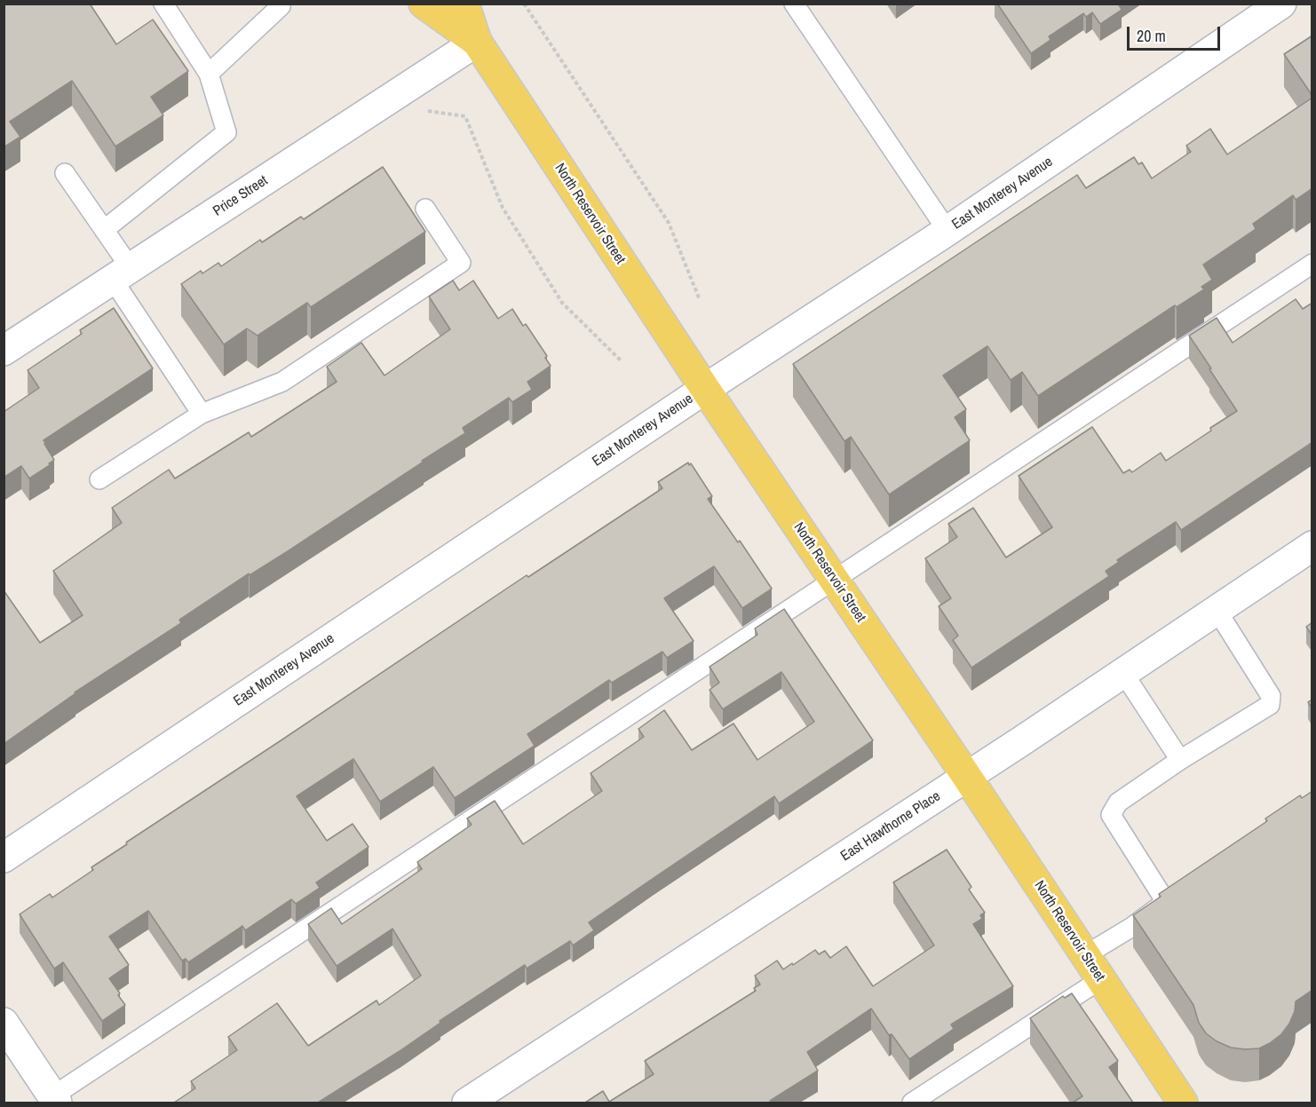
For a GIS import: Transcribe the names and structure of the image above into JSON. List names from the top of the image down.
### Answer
{
  "streets": {
    "main road": ["North Reservoir Street"],
    "street": ["East Monterey Avenue", "Price Street", "East Hawthorne Place"]
  },
  "crossings": [
    ["East Monterey Avenue", "North Reservoir Street"],
    ["Price Street", "North Reservoir Street"],
    ["North Reservoir Street", "East Hawthorne Place"]
  ],
  "scale_bar": "20 m"
}
